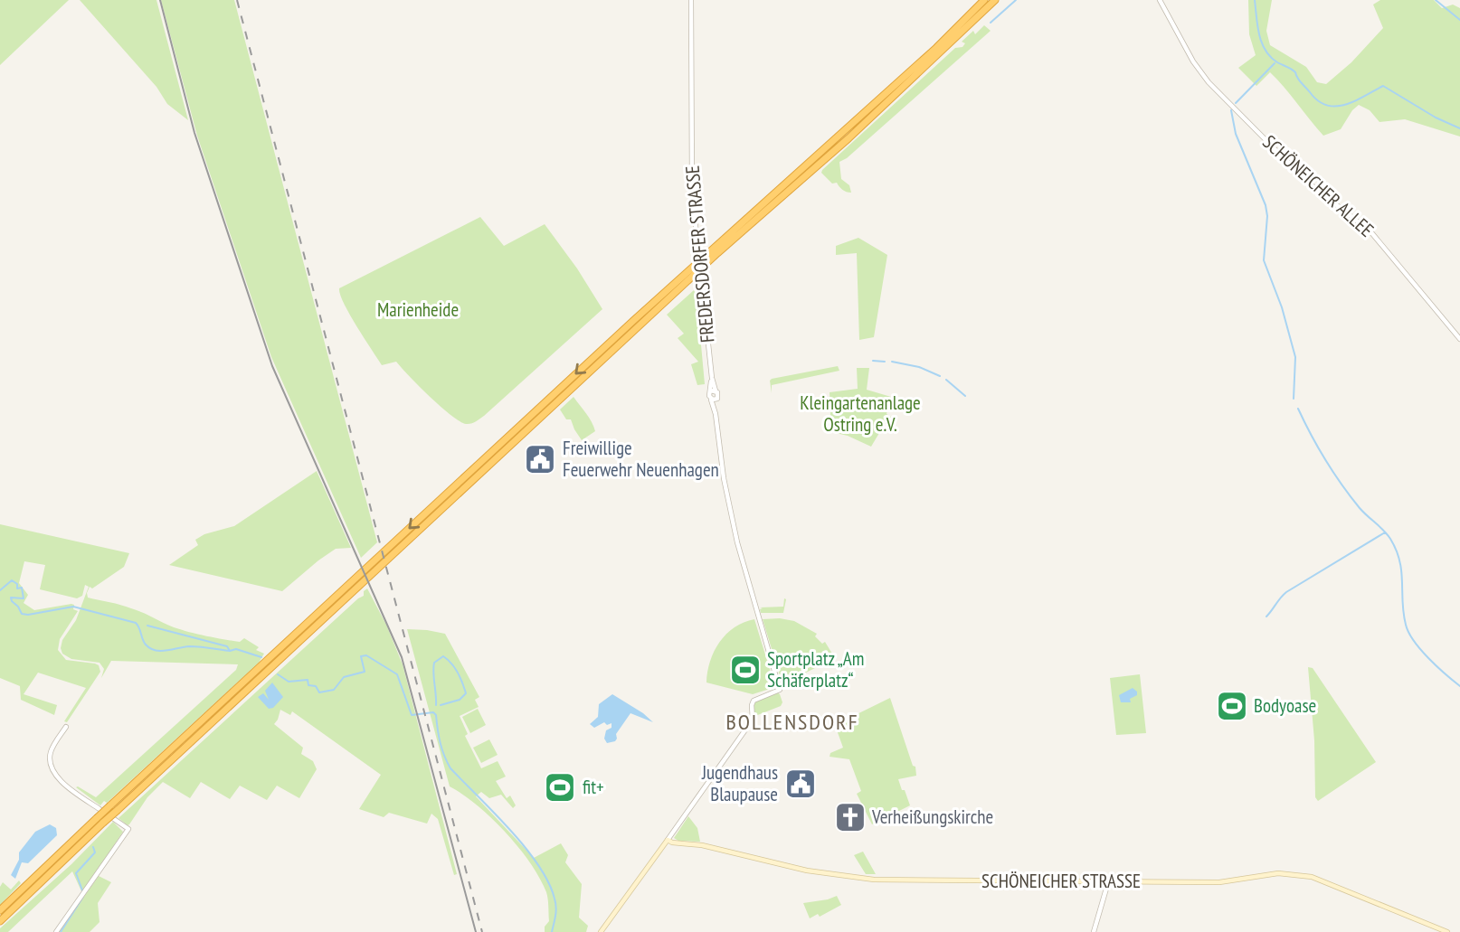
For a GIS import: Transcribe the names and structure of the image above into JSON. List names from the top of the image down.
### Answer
{
  "streets": {
    "main road": ["SCHÖNEICHER STRASSE"],
    "street": ["SCHÖNEICHER ALLEE", "FREDERSDORFER STRASSE"]
  },
  "districts": ["BOLLENSDORF"],
  "parks": ["Marienheide", "Kleingartenanlage Ostring e.V."],
  "places": {
    "public building": ["Freiwillige Feuerwehr Neuenhagen", "Jugendhaus Blaupause"],
    "sports": ["Sportplatz „Am Schäferplatz“", "Bodyoase", "fit+"],
    "church": ["Verheißungskirche"]
  }
}
